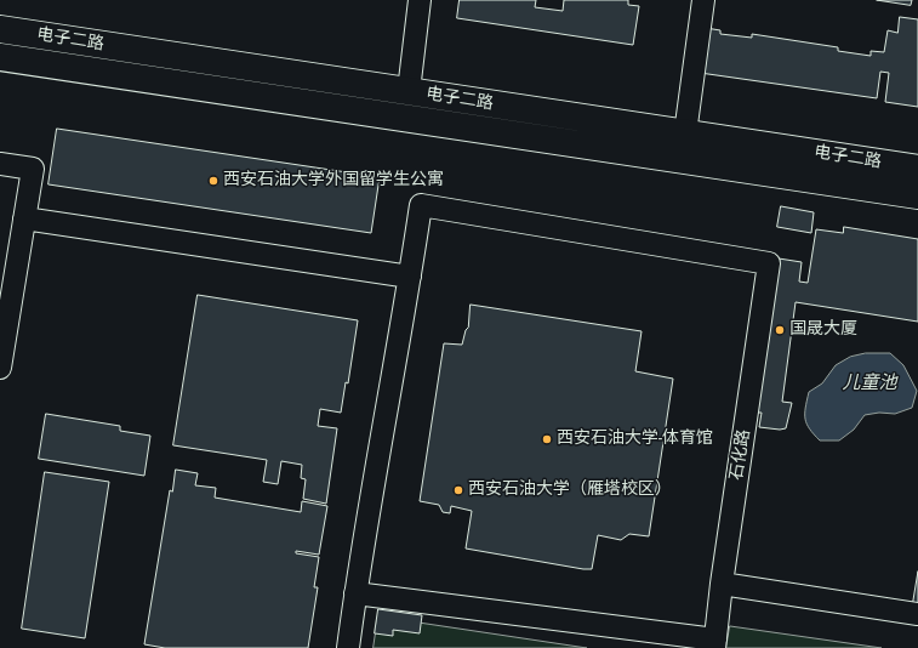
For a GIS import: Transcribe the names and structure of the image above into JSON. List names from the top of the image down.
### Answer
{
  "streets": {
    "main road": ["电子二路"],
    "street": ["石化路"]
  },
  "water": ["儿童池"],
  "places": [
    "西安石油大学外国留学生公寓",
    "国晟大厦",
    "西安石油大学-体育馆",
    "西安石油大学（雁塔校区）"
  ]
}
